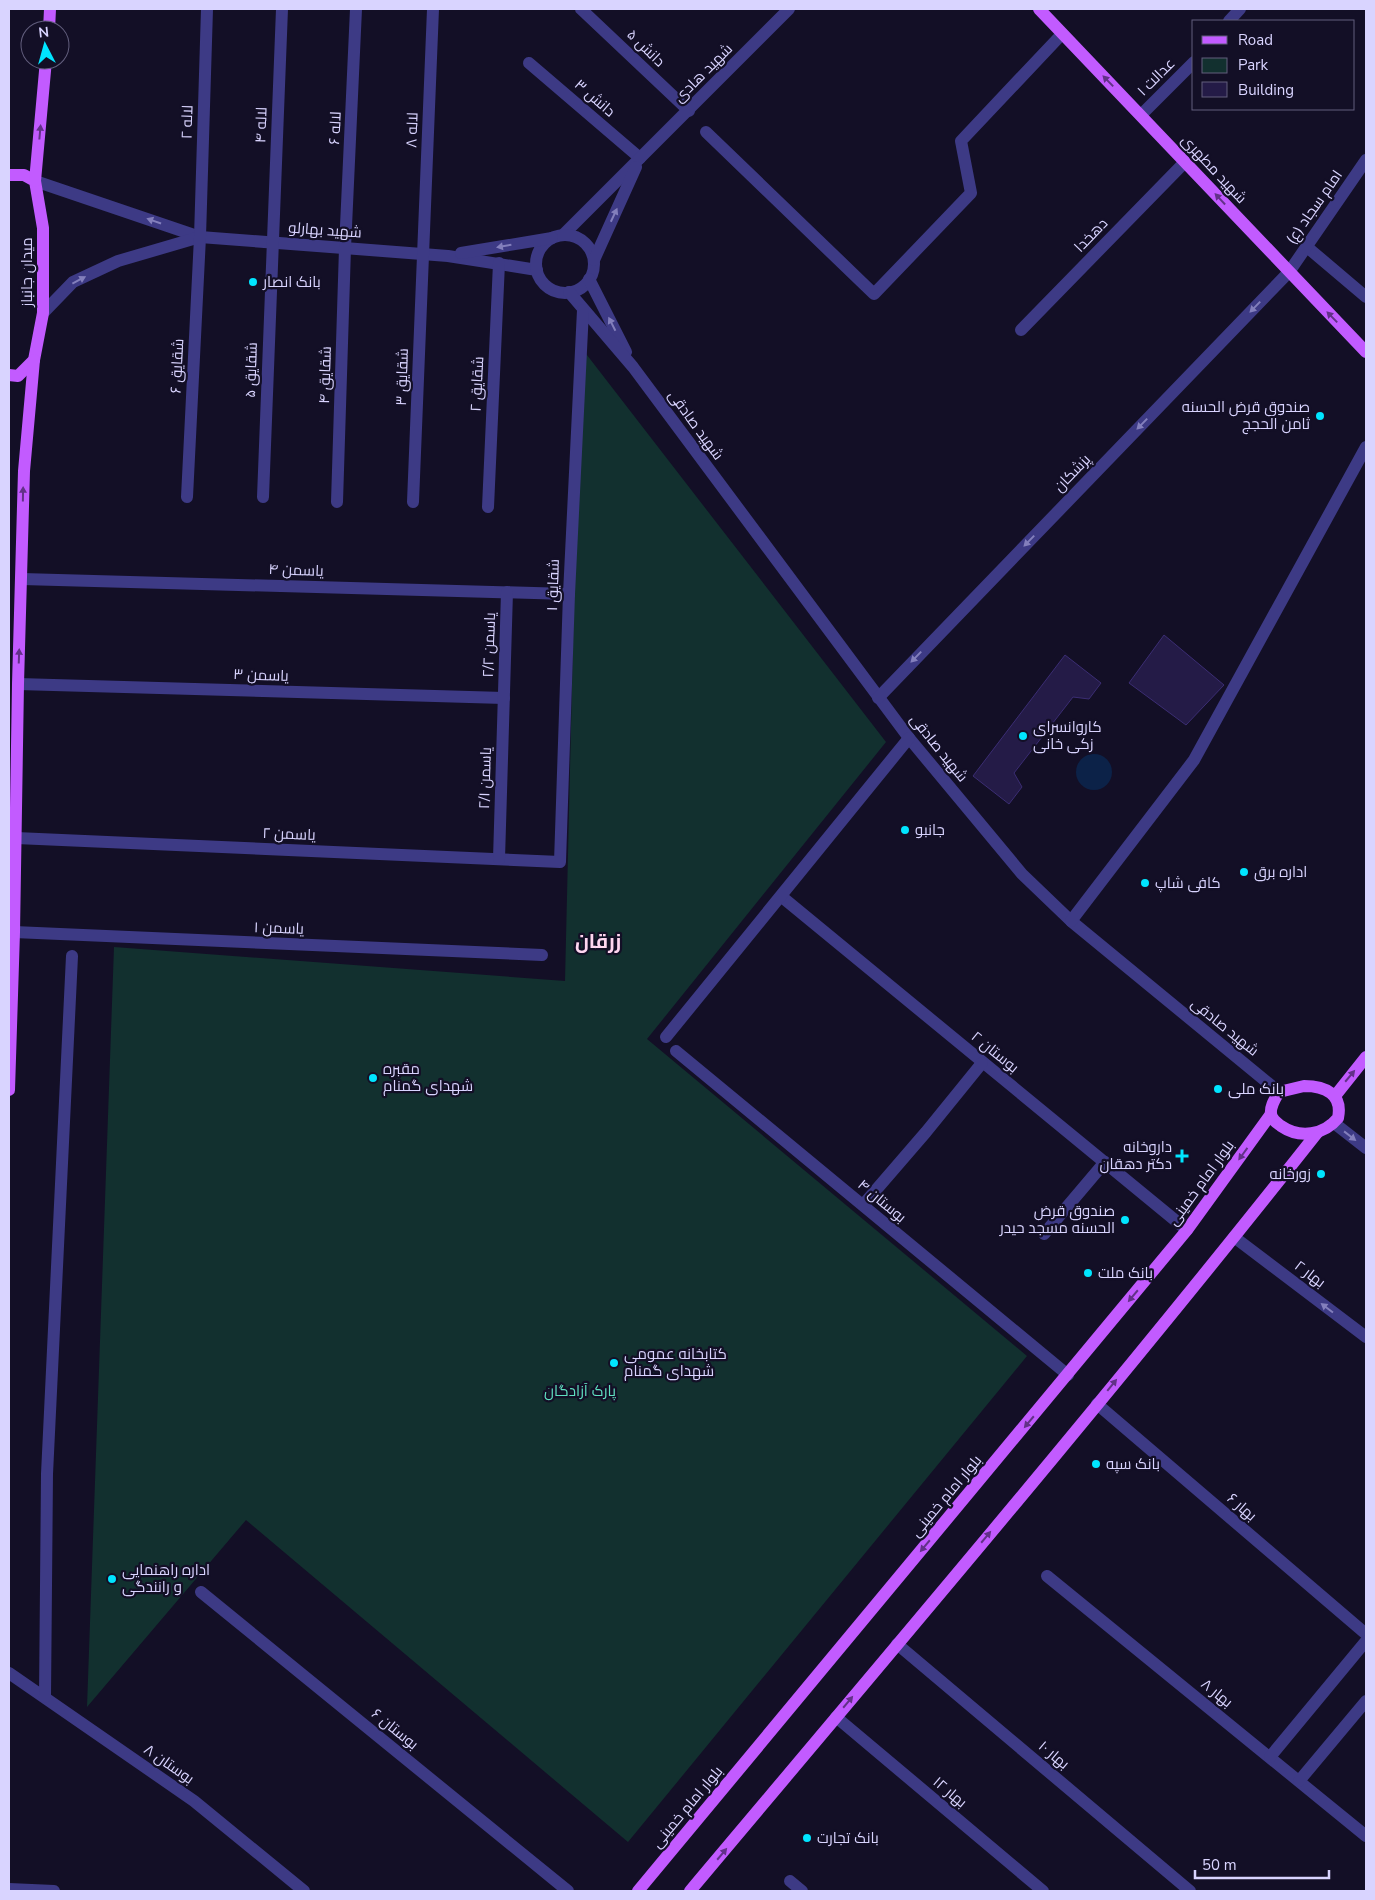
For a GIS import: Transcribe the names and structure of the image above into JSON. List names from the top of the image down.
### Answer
{
  "streets": {
    "main road": ["شهید مطهری", "میدان جانباز", "بلوار امام خمینی"],
    "street": [
      "دانش ۵",
      "شهید هادی",
      "عدالت ۱",
      "دانش ۳",
      "لاله ۲",
      "لاله ۴",
      "لاله ۶",
      "لاله ۸",
      "امام سجاد (ع)",
      "شهید بهارلو",
      "دهخدا",
      "شقایق ۶",
      "شقایق ۵",
      "شقایق ۴",
      "شقایق ۳",
      "شقایق ۲",
      "شهید صادقی",
      "پزشکان",
      "یاسمن ۴",
      "شقایق ۱",
      "یاسمن ۲/۲",
      "یاسمن ۳",
      "یاسمن ۲/۱",
      "یاسمن ۲",
      "یاسمن ۱",
      "بوستان ۲",
      "بوستان ۴",
      "بهار ۲",
      "بهار ۶",
      "بهار ۸",
      "بوستان ۶",
      "بهار ۱۰",
      "بوستان ۸",
      "بهار ۱۲"
    ]
  },
  "crossings": [
    ["دانش ۵", "شهید هادی"],
    ["شهید هادی", "دانش ۳"],
    ["شهید هادی", "شهید بهارلو"],
    ["عدالت ۱", "شهید مطهری"],
    ["لاله ۲", "شهید بهارلو"],
    ["لاله ۲", "شقایق ۶"],
    ["لاله ۴", "شهید بهارلو"],
    ["لاله ۴", "شقایق ۵"],
    ["لاله ۶", "شهید بهارلو"],
    ["لاله ۶", "شقایق ۴"],
    ["لاله ۸", "شهید بهارلو"],
    ["لاله ۸", "شقایق ۳"],
    ["شهید مطهری", "امام سجاد (ع)"],
    ["شهید مطهری", "دهخدا"],
    ["شهید مطهری", "پزشکان"],
    ["امام سجاد (ع)", "پزشکان"],
    ["شهید بهارلو", "شقایق ۶"],
    ["شهید بهارلو", "شقایق ۵"],
    ["شهید بهارلو", "شقایق ۴"],
    ["شهید بهارلو", "شقایق ۳"],
    ["شهید بهارلو", "شقایق ۲"],
    ["میدان جانباز", "یاسمن ۴"],
    ["میدان جانباز", "یاسمن ۳"],
    ["میدان جانباز", "یاسمن ۲"],
    ["میدان جانباز", "یاسمن ۱"],
    ["شهید صادقی", "پزشکان"],
    ["شهید صادقی", "بلوار امام خمینی"],
    ["یاسمن ۴", "شقایق ۱"],
    ["یاسمن ۴", "یاسمن ۲/۲"],
    ["شقایق ۱", "یاسمن ۲"],
    ["یاسمن ۲/۲", "یاسمن ۳"],
    ["یاسمن ۲/۲", "یاسمن ۲/۱"],
    ["یاسمن ۳", "یاسمن ۲/۱"],
    ["یاسمن ۲/۱", "یاسمن ۲"],
    ["بوستان ۲", "بلوار امام خمینی"],
    ["بلوار امام خمینی", "بوستان ۴"]
  ],
  "one_way": [
    "شهید مطهری",
    "میدان جانباز",
    "پزشکان",
    "بهار ۲"
  ],
  "districts": ["زرقان"],
  "parks": ["پارک آزادگان"],
  "places": {
    "other": [
      "بانک انصار",
      "صندوق قرض الحسنه ثامن الحجج",
      "کاروانسرای زکی خانی",
      "جانبو",
      "اداره برق",
      "کافی شاپ",
      "مقبره شهدای گمنام",
      "بانک ملی",
      "زورخانه",
      "صندوق قرض الحسنه مسجد حیدر",
      "بانک ملت",
      "کتابخانه عمومی شهدای گمنام",
      "بانک سپه",
      "اداره راهنمایی و رانندگی",
      "بانک تجارت"
    ],
    "health": ["داروخانه دکتر دهقان"]
  },
  "legend": ["Road", "Park", "Building"],
  "scale_bar": "50 m",
  "north": "top"
}
